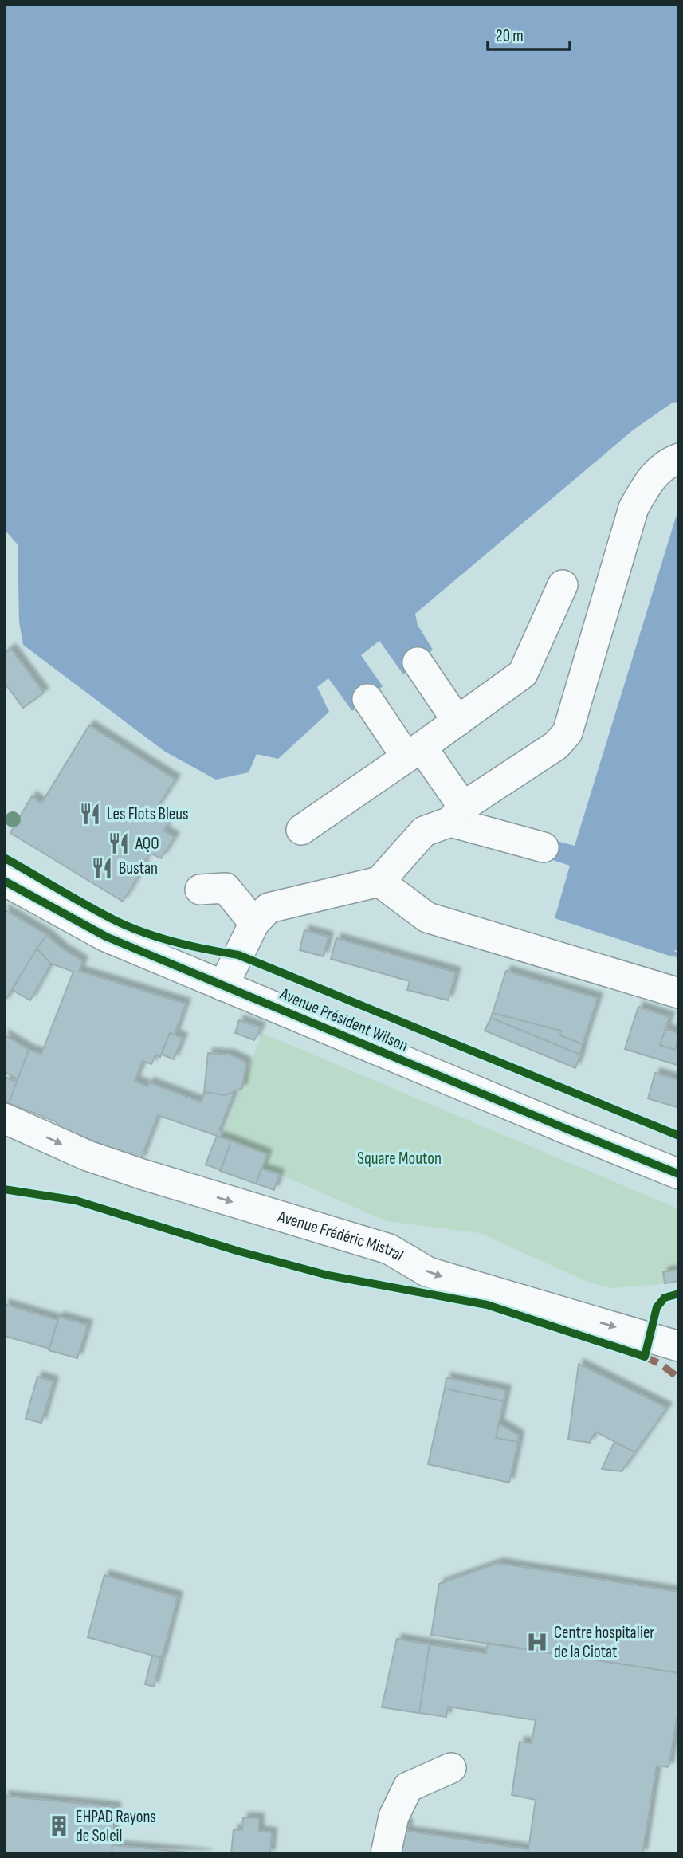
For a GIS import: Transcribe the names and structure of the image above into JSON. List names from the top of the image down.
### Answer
{
  "streets": {
    "street": ["Avenue Président Wilson", "Avenue Frédéric Mistral"]
  },
  "one_way": ["Avenue Frédéric Mistral"],
  "parks": ["Square Mouton"],
  "places": {
    "restaurant": ["Les Flots Bleus", "AQO", "Bustan"],
    "hospital": ["Centre hospitalier de la Ciotat"],
    "building": ["EHPAD Rayons de Soleil"]
  },
  "scale_bar": "20 m"
}
